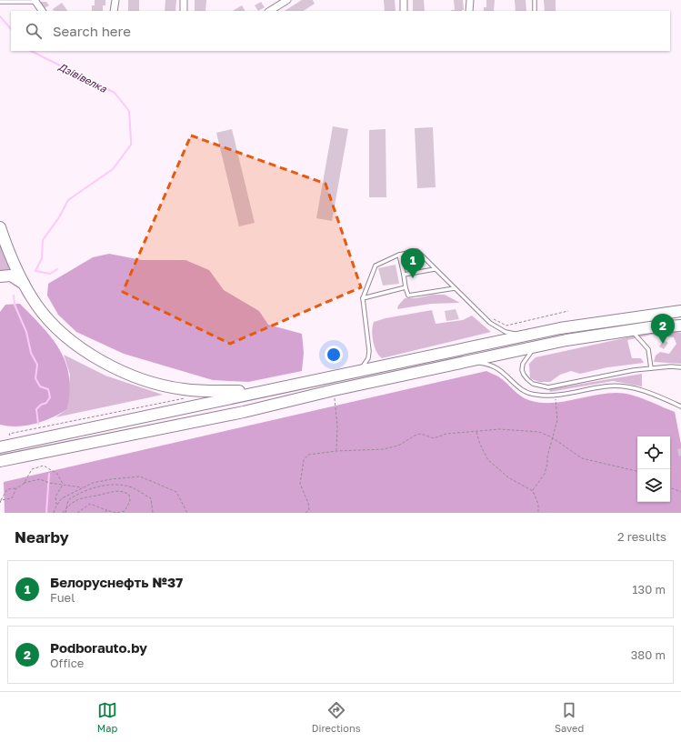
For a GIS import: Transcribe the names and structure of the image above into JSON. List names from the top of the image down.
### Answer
{
  "water": ["Дзівівелка"],
  "page": {
    "search": "Search here",
    "pins": ["1", "2"],
    "heading": ["Nearby", "2 results"],
    "list": [
      {
        "mark": "1",
        "name": "Белоруснефть №37",
        "note": "Fuel",
        "value": "130 m"
      },
      {
        "mark": "2",
        "name": "Podborauto.by",
        "note": "Office",
        "value": "380 m"
      }
    ],
    "nav": ["Map", "Directions", "Saved"]
  }
}
